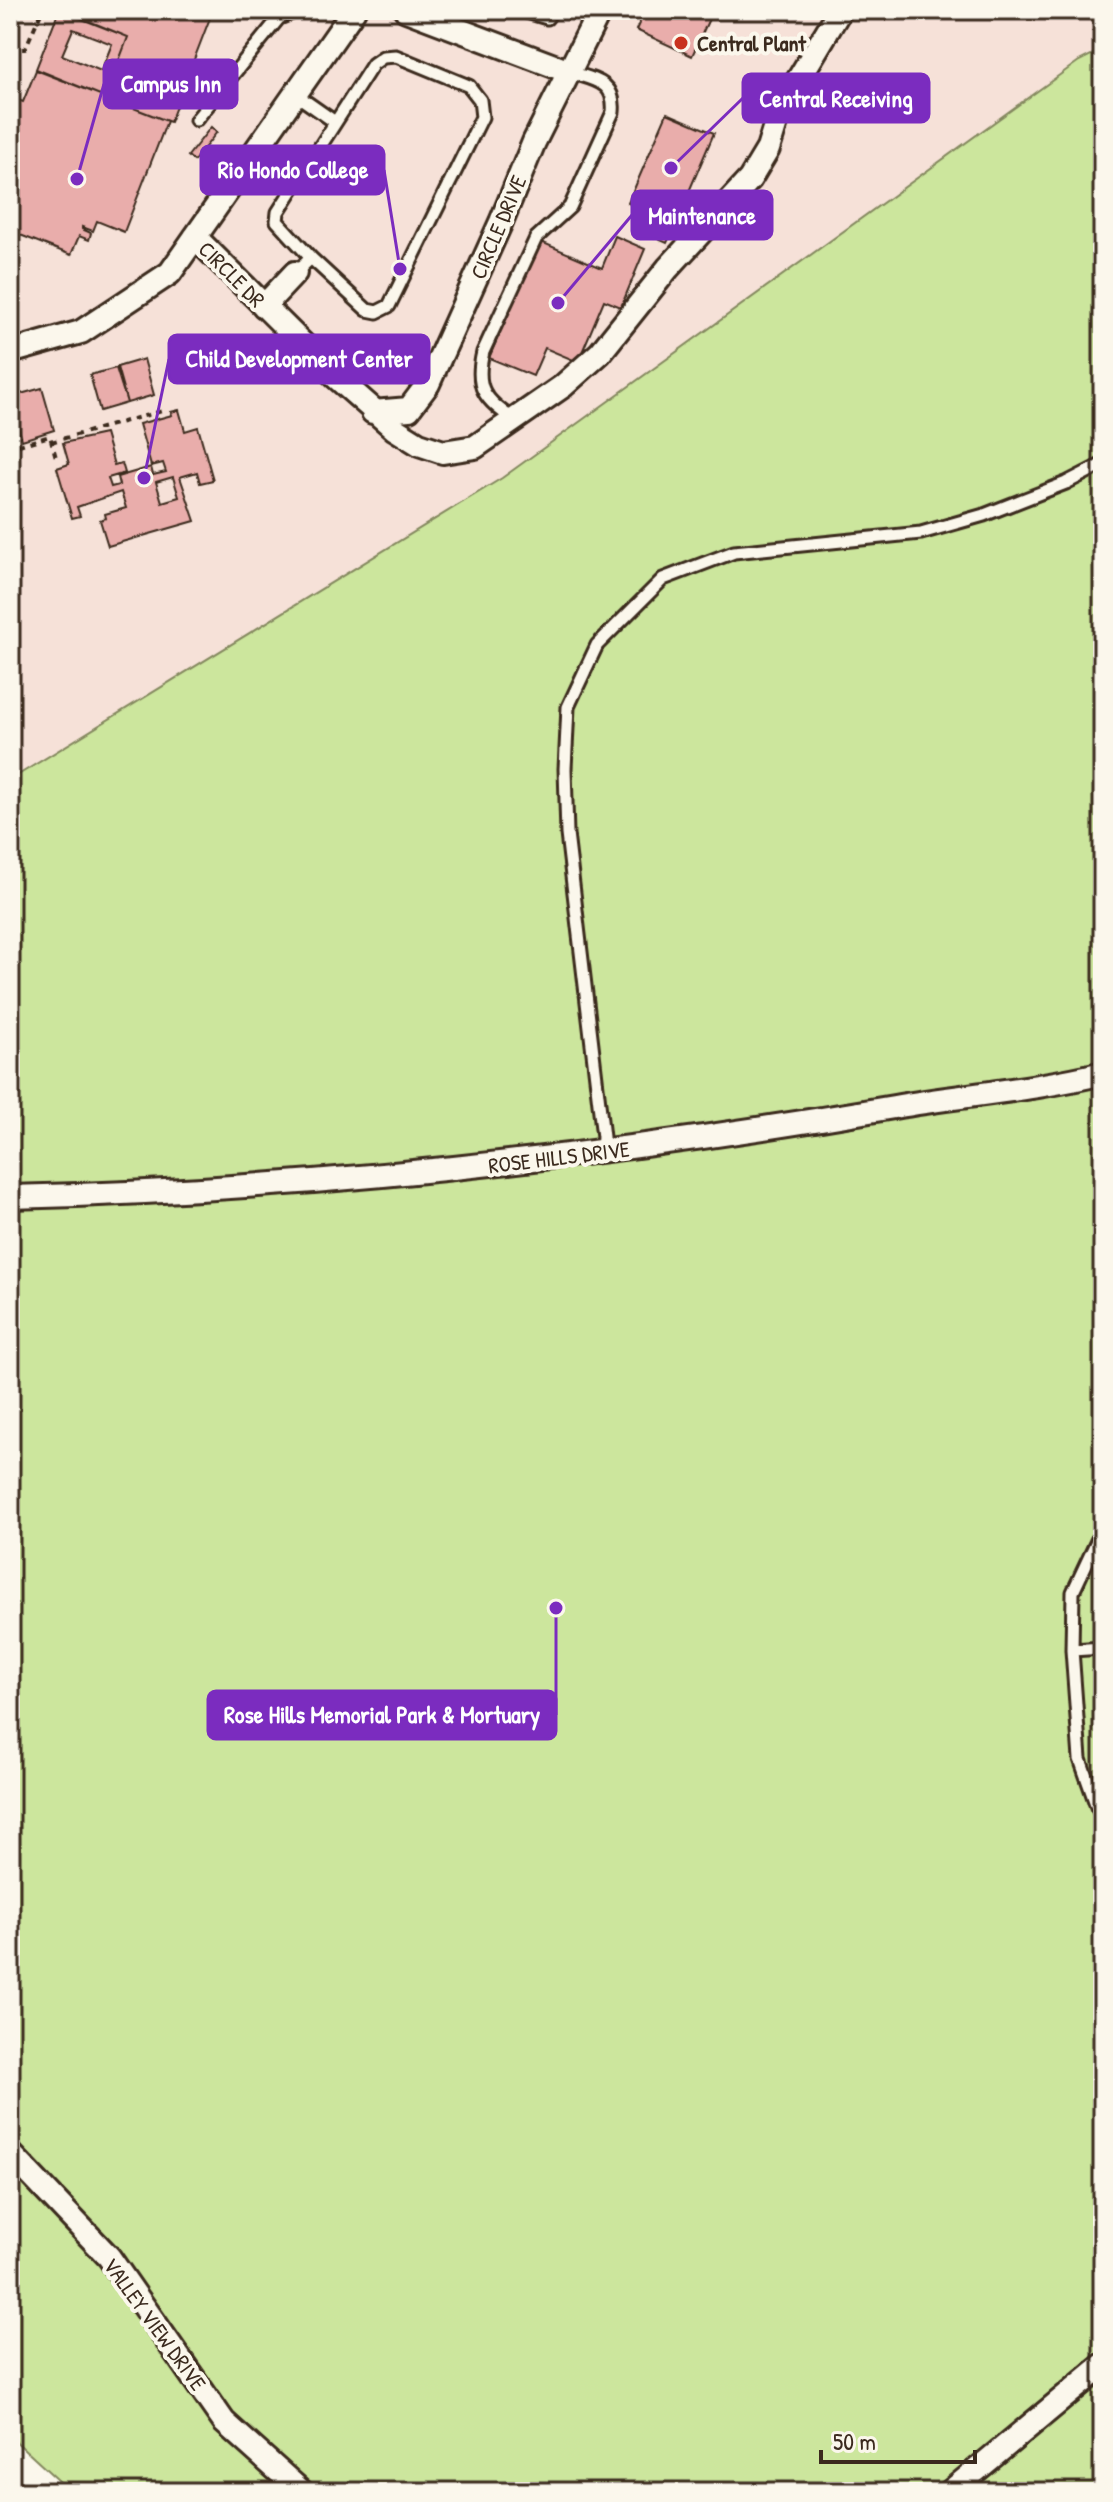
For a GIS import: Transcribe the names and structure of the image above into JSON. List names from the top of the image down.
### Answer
{
  "streets": {
    "street": [
      "CIRCLE DRIVE",
      "CIRCLE DR",
      "ROSE HILLS DRIVE",
      "VALLEY VIEW DRIVE"
    ]
  },
  "crossings": [
    ["CIRCLE DRIVE", "CIRCLE DR"]
  ],
  "places": [
    "Central Plant",
    "Central Receiving",
    "Campus Inn",
    "Rio Hondo College",
    "Maintenance",
    "Child Development Center",
    "Rose Hills Memorial Park & Mortuary"
  ],
  "scale_bar": "50 m"
}
